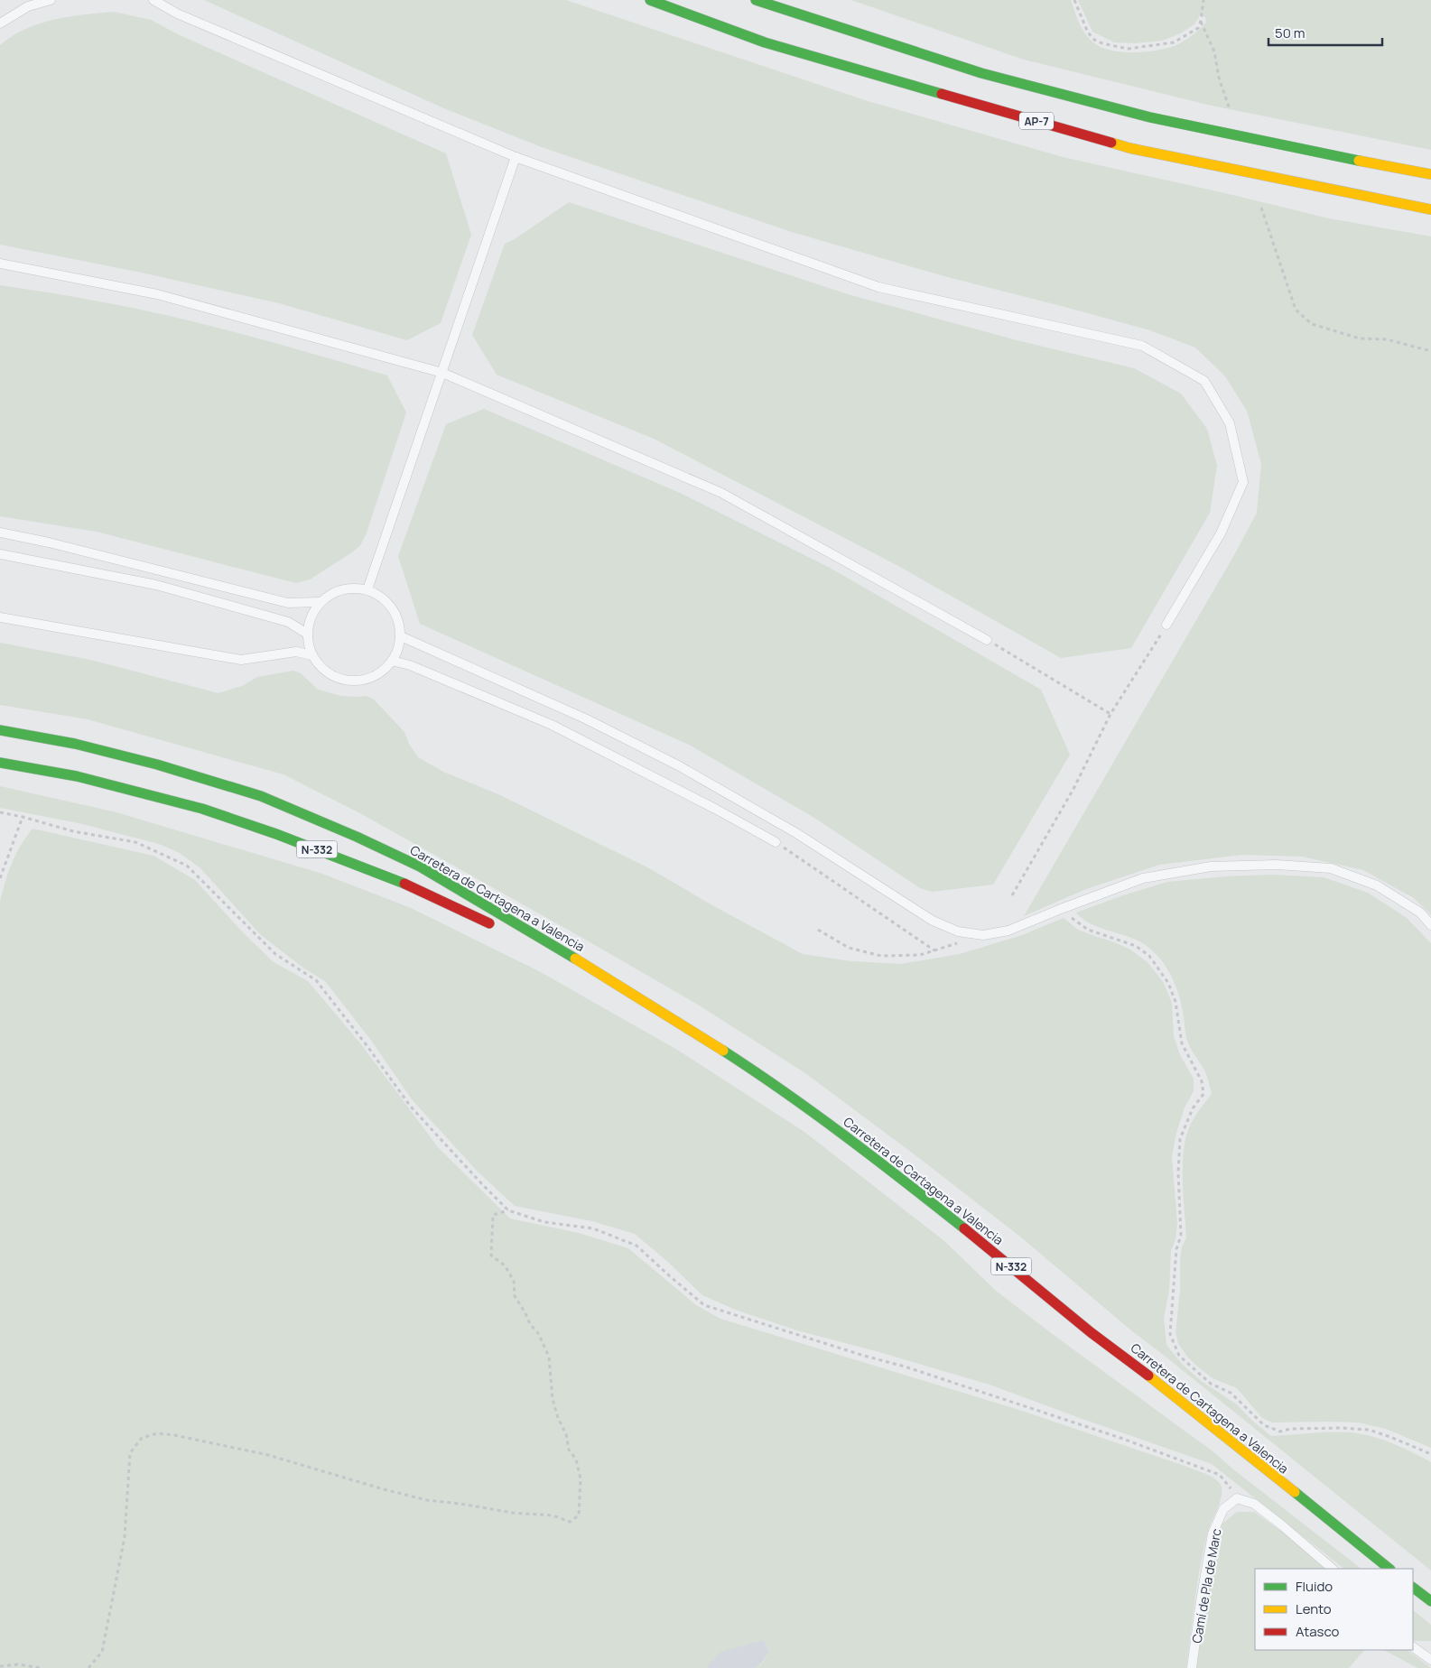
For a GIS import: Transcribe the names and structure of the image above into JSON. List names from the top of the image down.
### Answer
{
  "streets": {
    "highway": ["AP-7", "N-332", "Carretera de Cartagena a Valencia"],
    "lane": ["Camí de Pla de Marc"]
  },
  "legend": ["Fluido", "Lento", "Atasco"],
  "scale_bar": "50 m"
}
